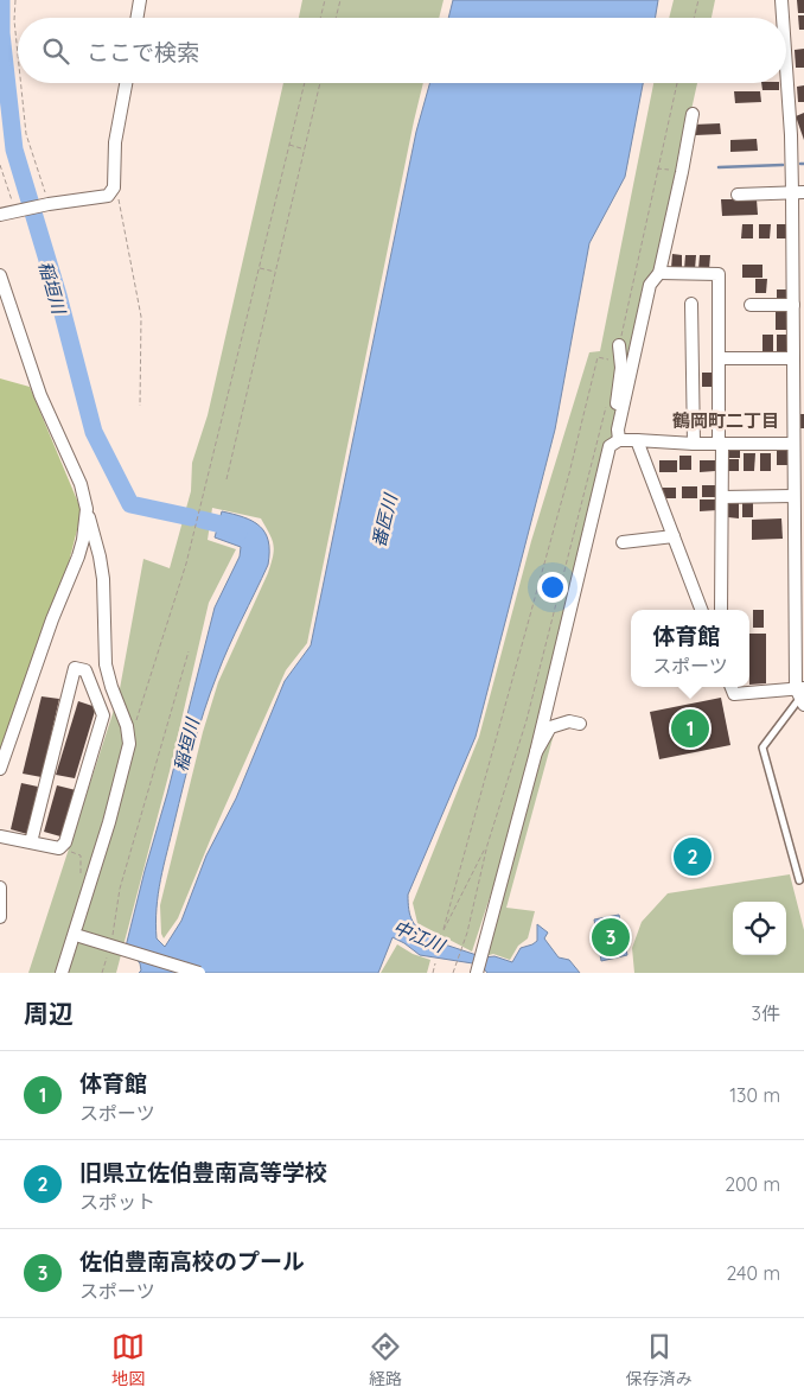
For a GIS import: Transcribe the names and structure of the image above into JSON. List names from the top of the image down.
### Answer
{
  "districts": ["鶴岡町二丁目"],
  "water": ["稲垣川", "番匠川", "中江川"],
  "page": {
    "search": "ここで検索",
    "popup": ["体育館", "スポーツ"],
    "pins": ["1", "2", "3"],
    "heading": ["周辺", "3件"],
    "list": [
      {
        "mark": "1",
        "name": "体育館",
        "note": "スポーツ",
        "value": "130 m"
      },
      {
        "mark": "2",
        "name": "旧県立佐伯豊南高等学校",
        "note": "スポット",
        "value": "200 m"
      },
      {
        "mark": "3",
        "name": "佐伯豊南高校のプール",
        "note": "スポーツ",
        "value": "240 m"
      }
    ],
    "nav": ["地図", "経路", "保存済み"]
  }
}
